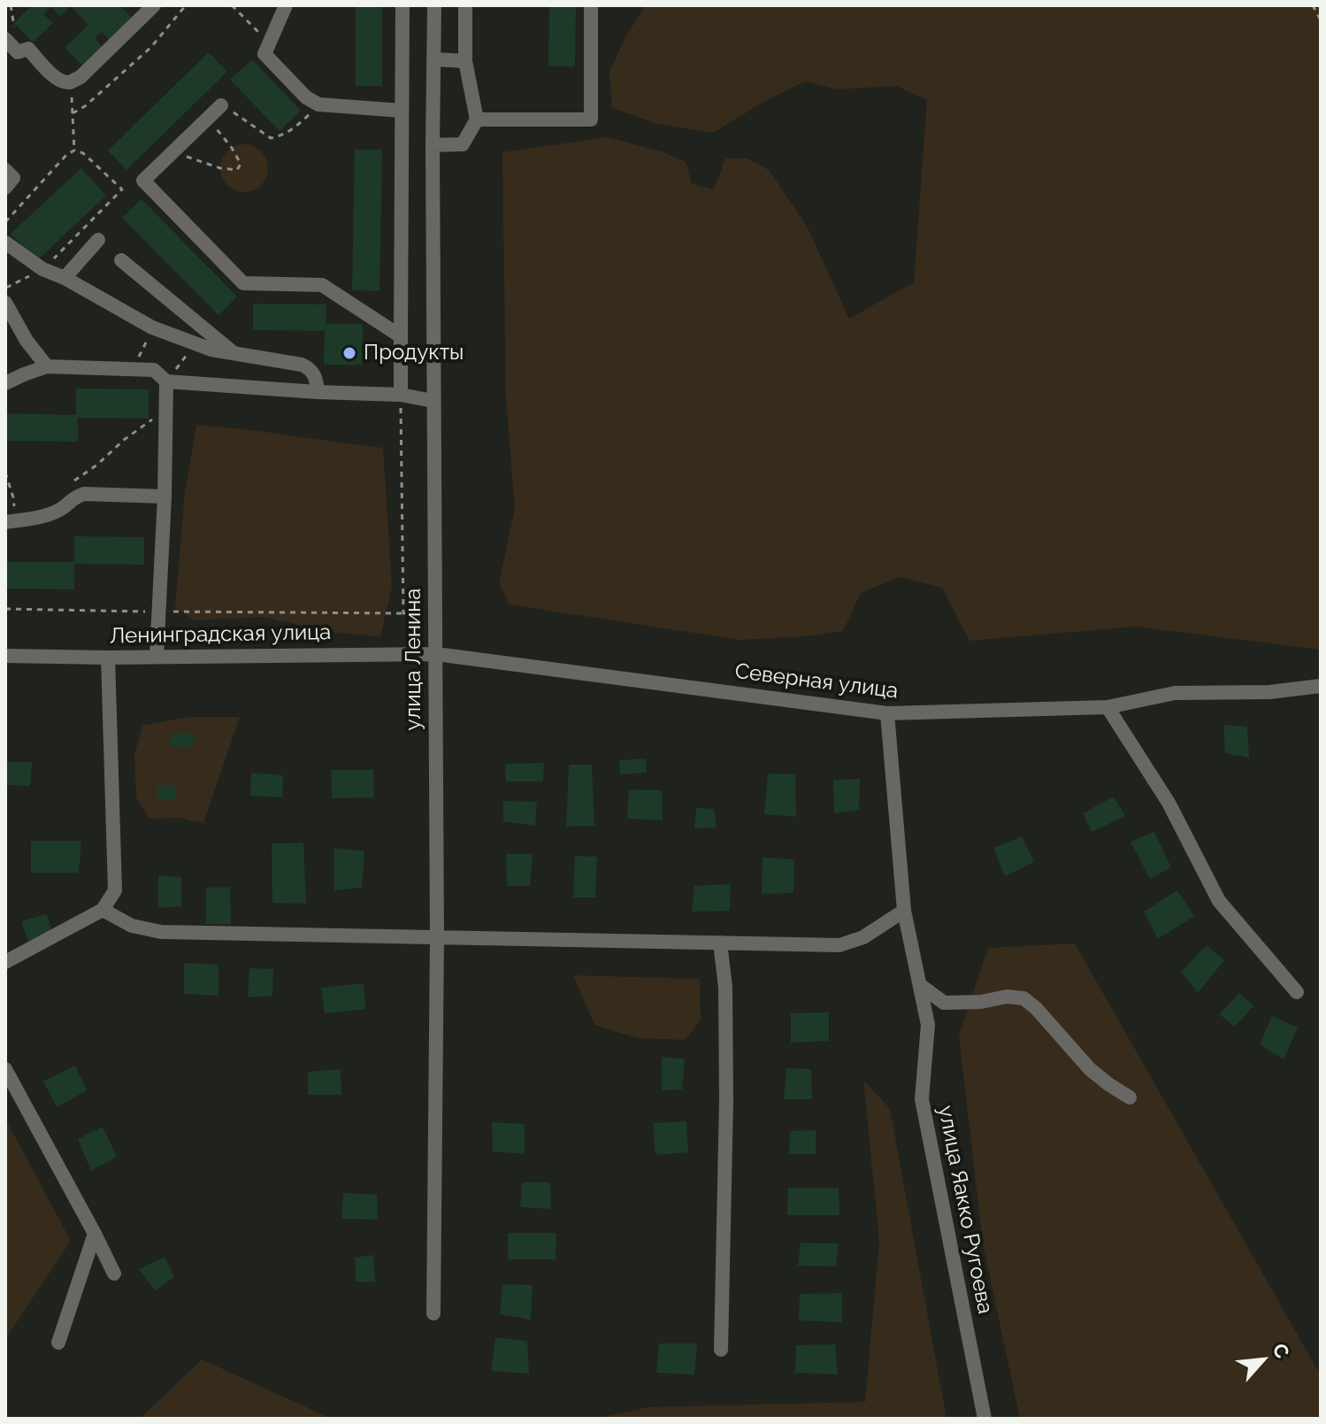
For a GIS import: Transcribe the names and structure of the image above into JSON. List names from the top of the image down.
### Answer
{
  "streets": {
    "street": [
      "Ленинградская улица",
      "улица Ленина",
      "Северная улица",
      "улица Яакко Ругоева"
    ]
  },
  "crossings": [
    ["Ленинградская улица", "улица Ленина"],
    ["Ленинградская улица", "Северная улица"],
    ["улица Ленина", "Северная улица"],
    ["Северная улица", "улица Яакко Ругоева"]
  ],
  "places": ["Продукты"],
  "north": "top right"
}
